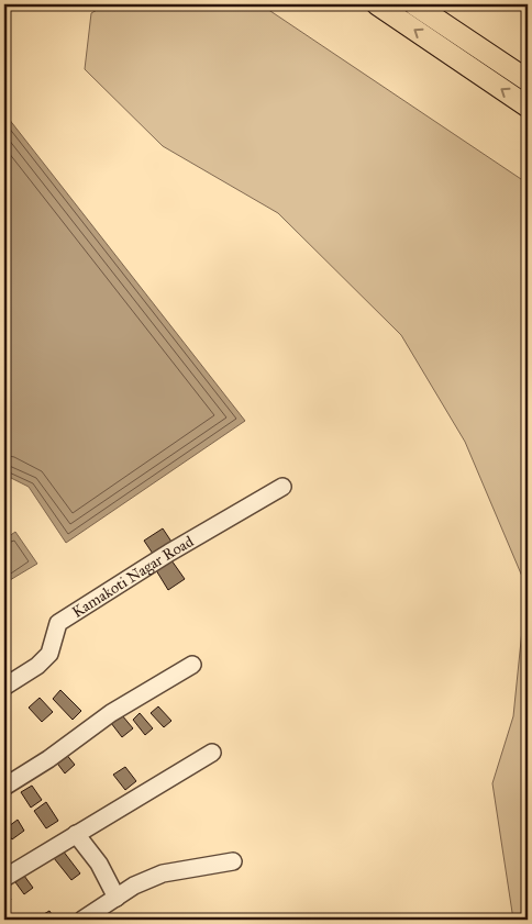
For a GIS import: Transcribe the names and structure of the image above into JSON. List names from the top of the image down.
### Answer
{
  "streets": {
    "street": ["Kamakoti Nagar Road"]
  }
}
